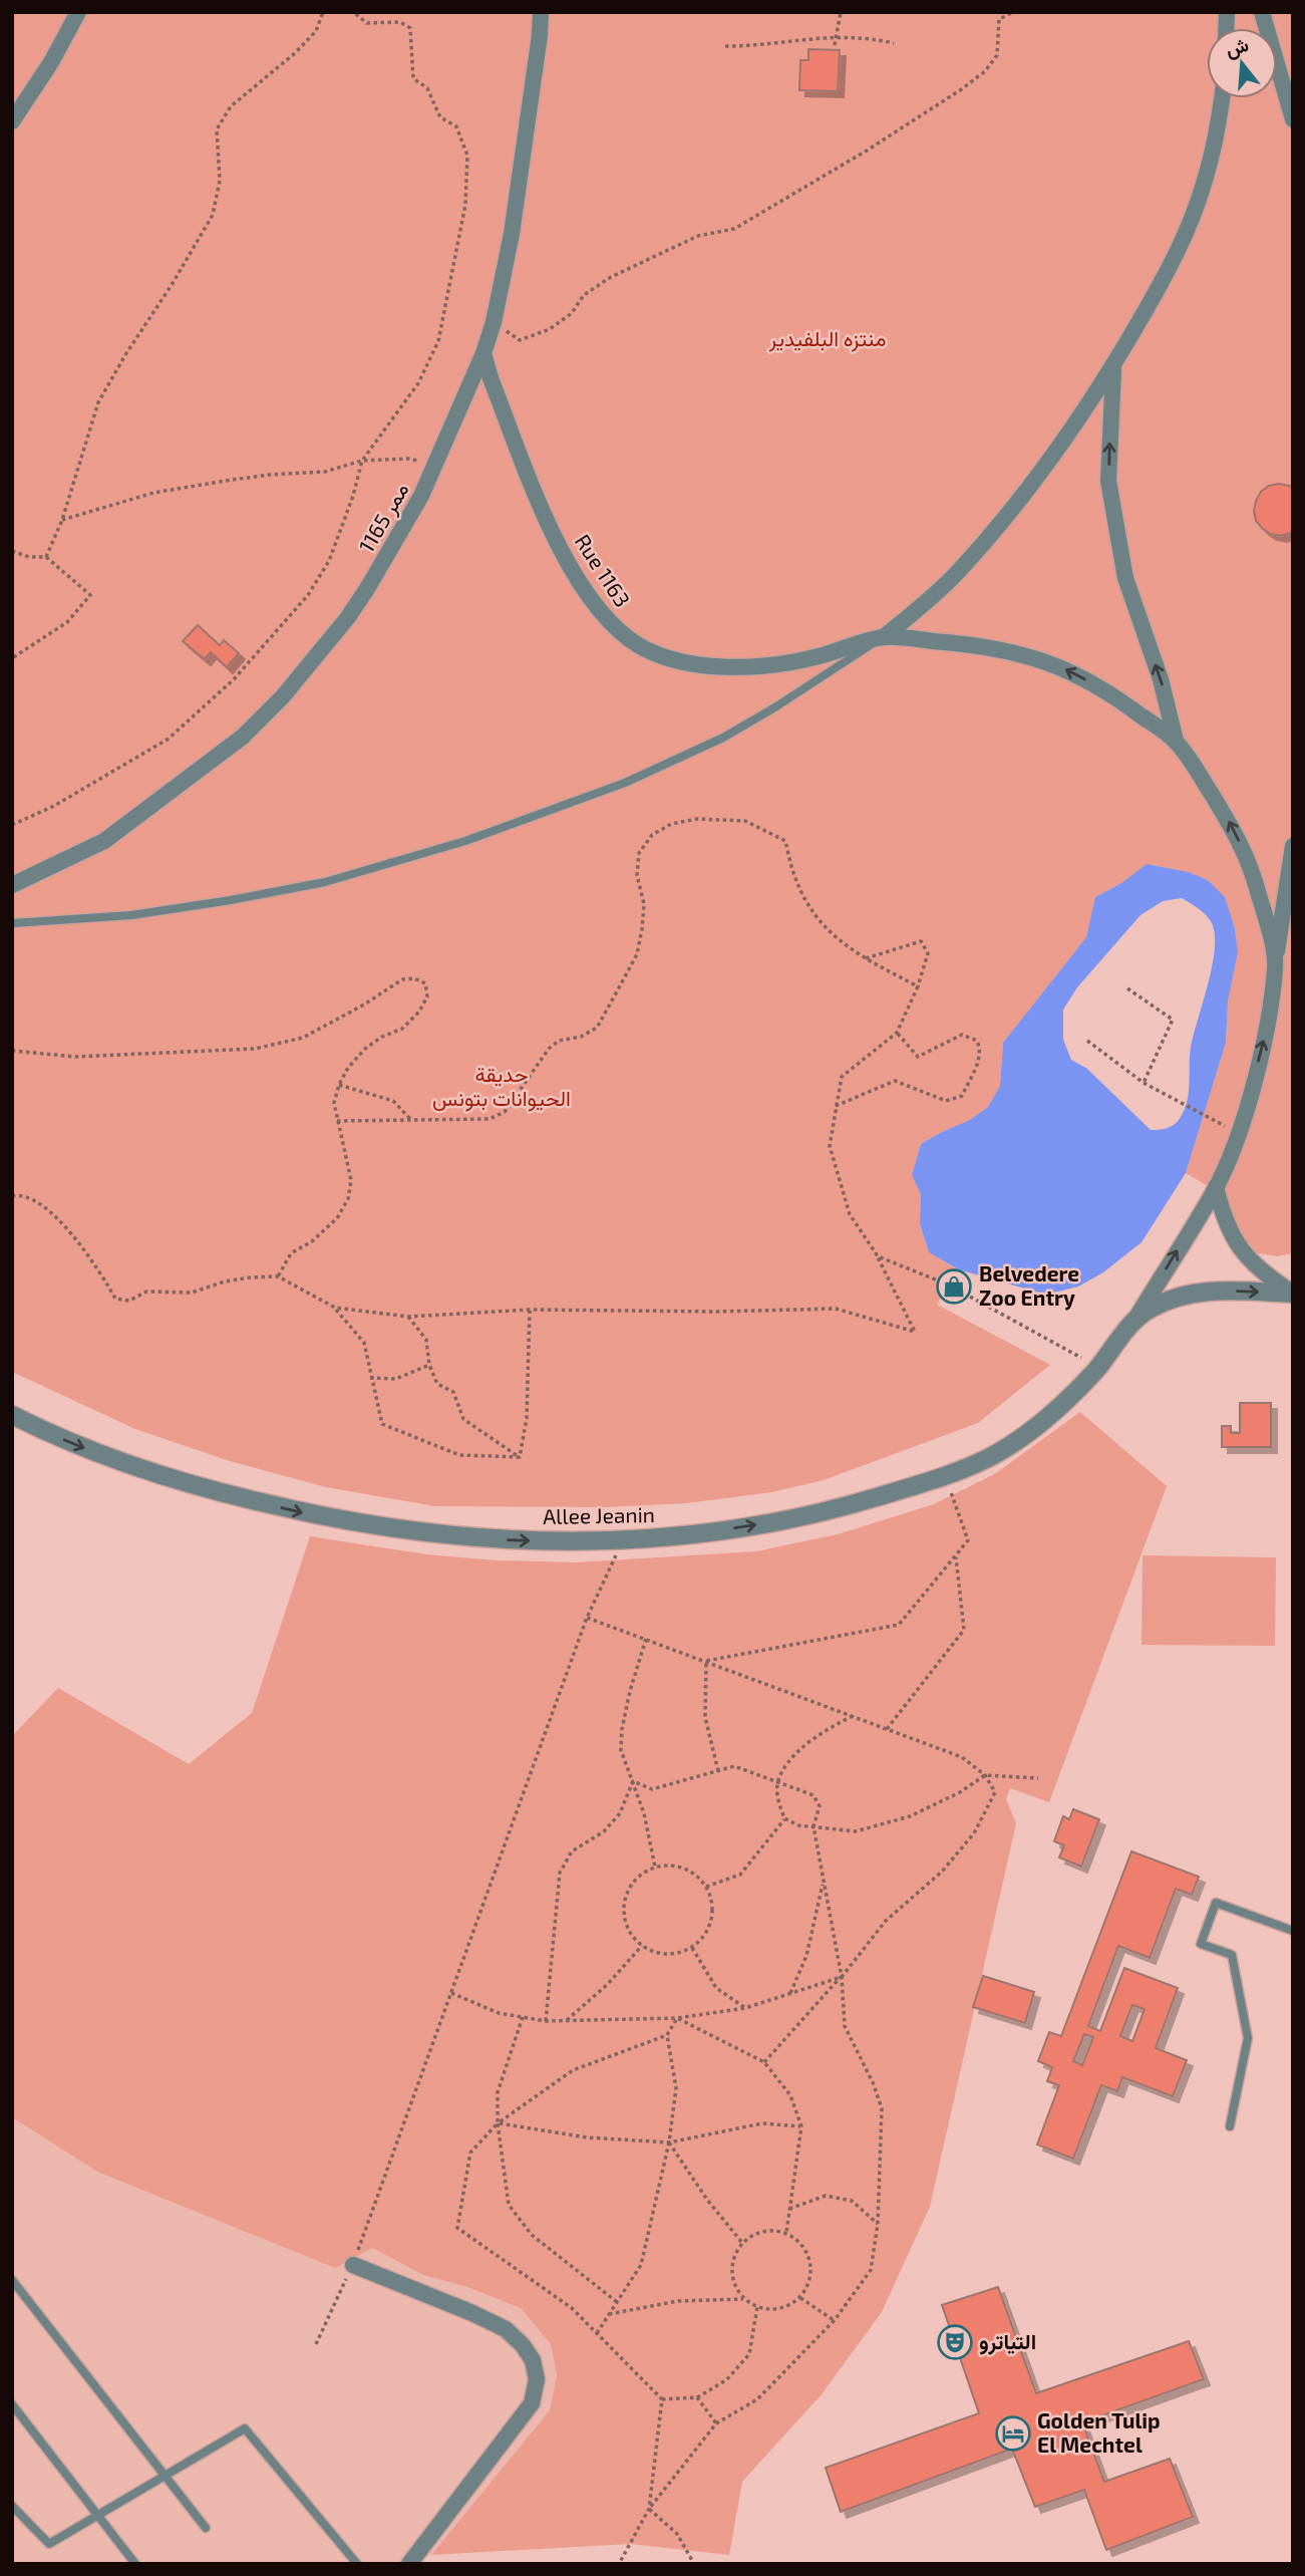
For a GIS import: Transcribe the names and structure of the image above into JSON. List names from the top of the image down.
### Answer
{
  "streets": {
    "street": ["ممر 1165", "Rue 1163", "Allee Jeanin"]
  },
  "crossings": [
    ["ممر 1165", "Rue 1163"]
  ],
  "one_way": ["Allee Jeanin"],
  "parks": ["منتزه البلفيدير", "حديقة الحيوانات بتونس"],
  "places": {
    "shop": ["Belvedere Zoo Entry"],
    "theatre": ["التياترو"],
    "hotel": ["Golden Tulip El Mechtel"]
  },
  "north": "top"
}
